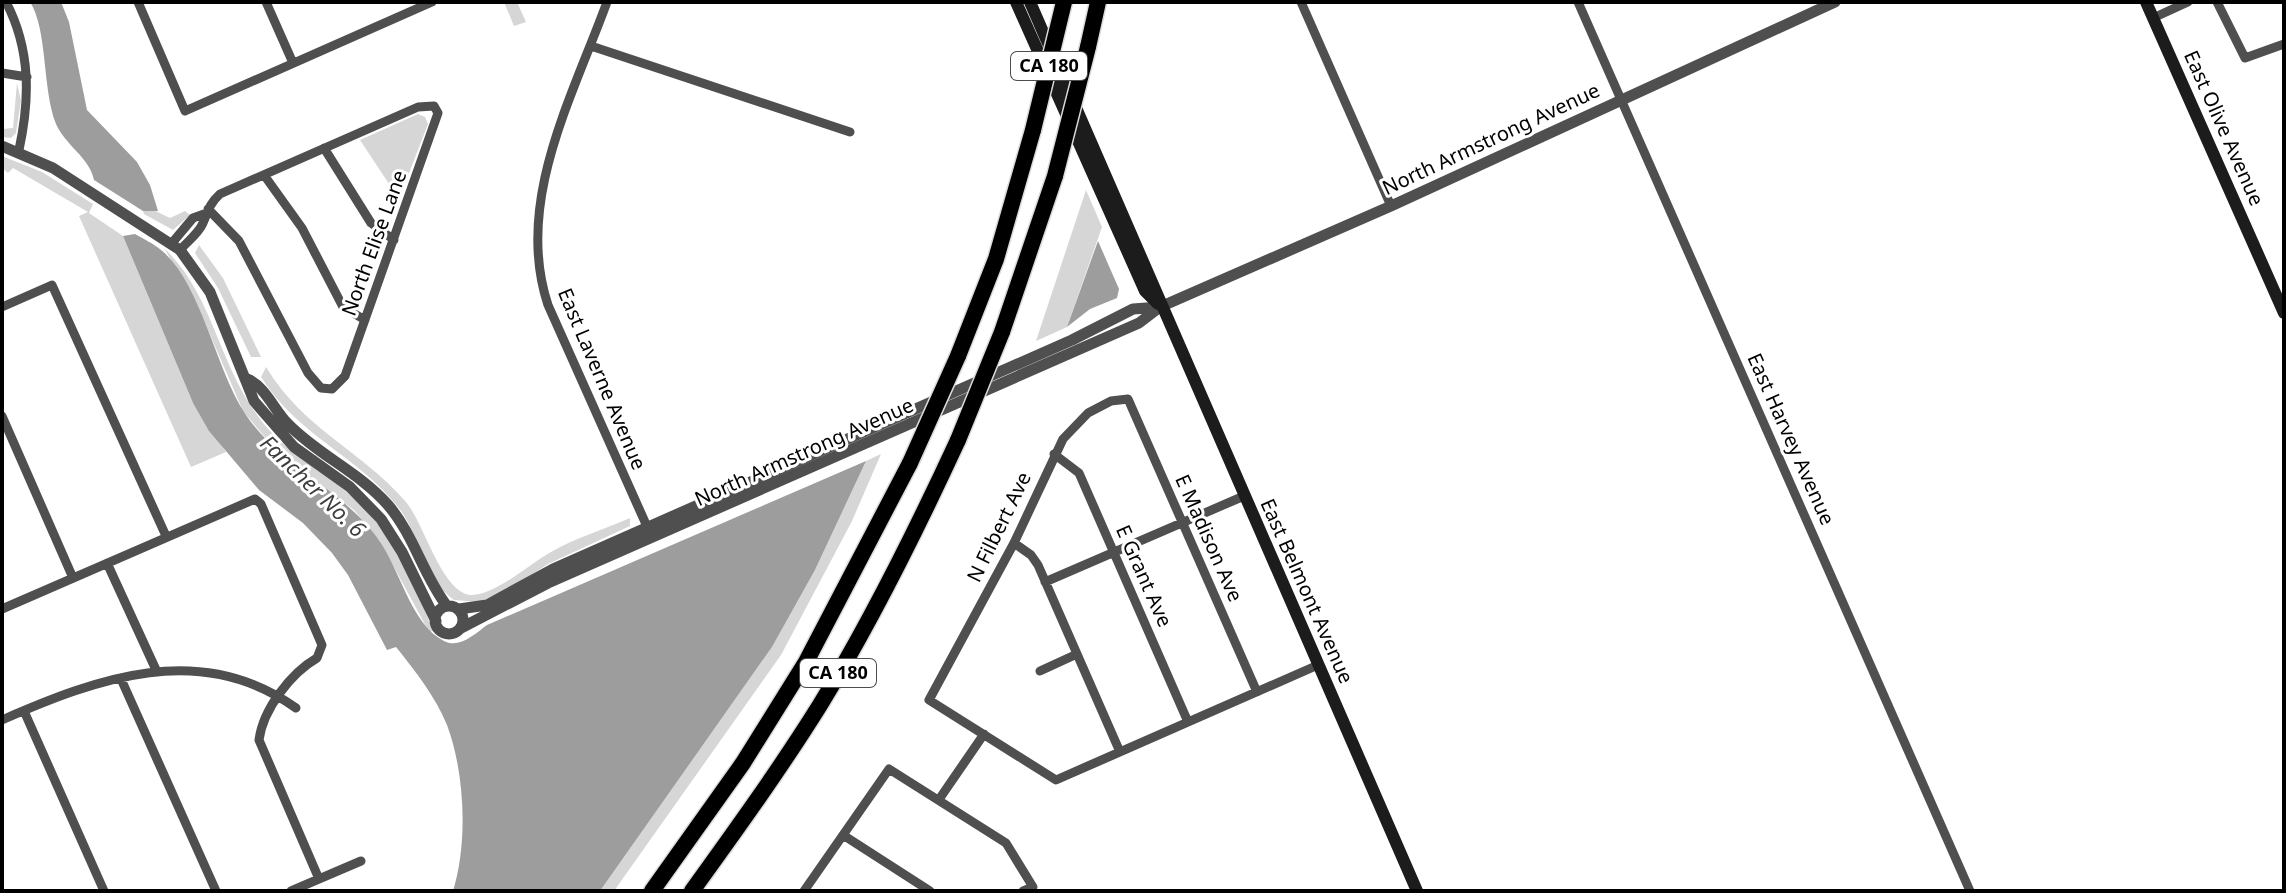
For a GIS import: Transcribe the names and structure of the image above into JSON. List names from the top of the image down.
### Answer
{
  "streets": {
    "highway": ["CA 180"],
    "main road": ["East Olive Avenue", "East Belmont Avenue"],
    "street": [
      "North Armstrong Avenue",
      "North Elise Lane",
      "East Laverne Avenue",
      "East Harvey Avenue",
      "N Filbert Ave",
      "E Madison Ave",
      "E Grant Ave"
    ]
  },
  "crossings": [
    ["North Armstrong Avenue", "East Laverne Avenue"],
    ["North Armstrong Avenue", "East Harvey Avenue"],
    ["North Armstrong Avenue", "East Belmont Avenue"],
    ["N Filbert Ave", "E Madison Ave"],
    ["N Filbert Ave", "E Grant Ave"]
  ],
  "water": ["Fancher No. 6"]
}
